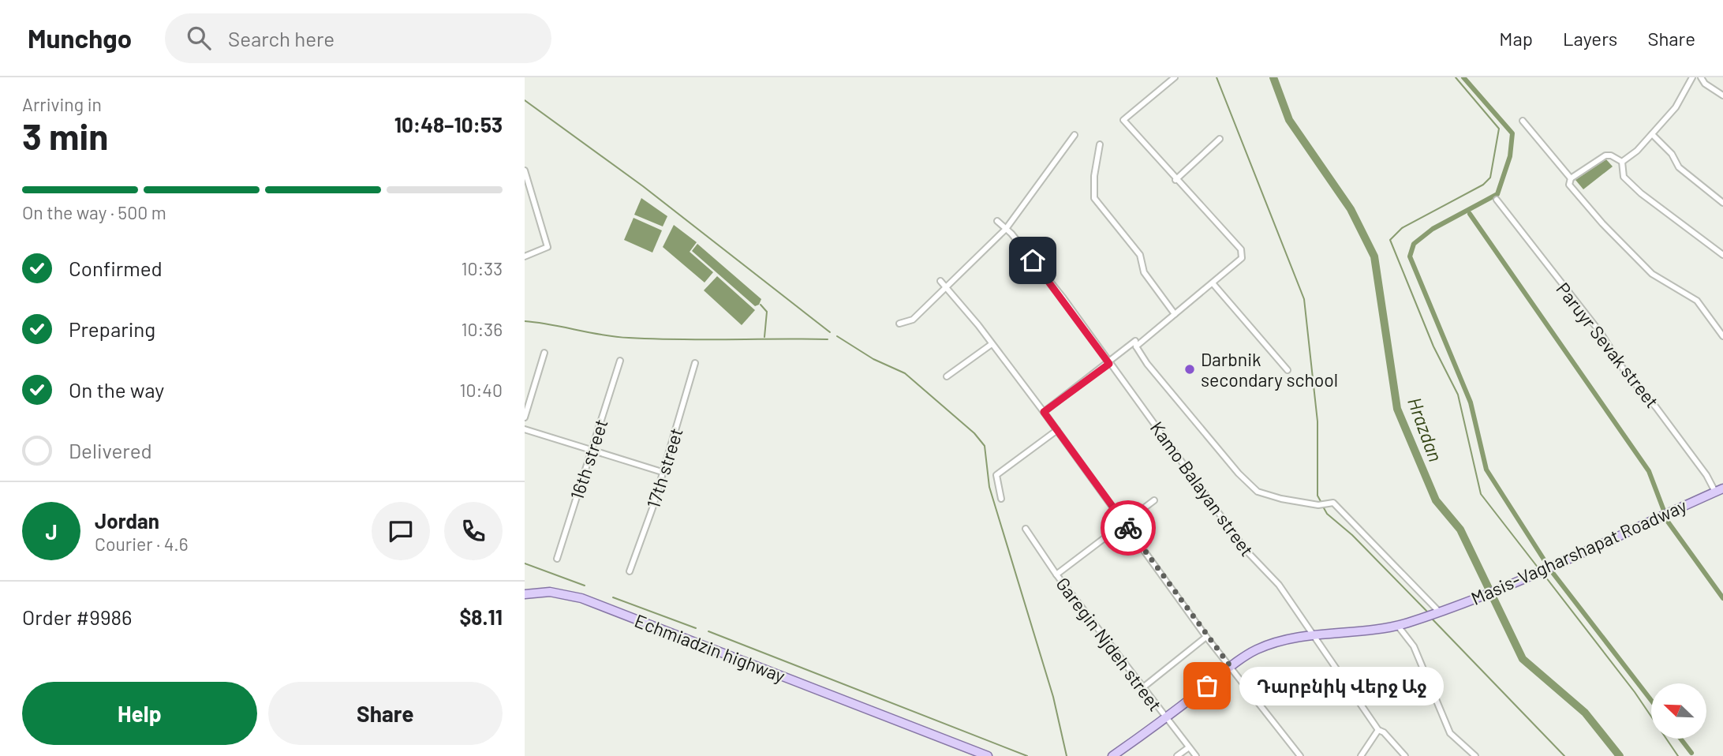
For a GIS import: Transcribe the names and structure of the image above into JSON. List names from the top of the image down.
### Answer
{
  "streets": {
    "main road": ["Masis-Vagharshapat Roadway", "Echmiadzin highway"],
    "street": [
      "Paruyr Sevak street",
      "16th street",
      "17th street",
      "Kamo Balayan street",
      "Garegin Njdeh street"
    ]
  },
  "crossings": [
    ["Paruyr Sevak street", "Masis-Vagharshapat Roadway"],
    ["Kamo Balayan street", "Masis-Vagharshapat Roadway"],
    ["Masis-Vagharshapat Roadway", "Garegin Njdeh street"]
  ],
  "water": ["Hrazdan"],
  "places": ["Darbnik secondary school", "Դարբնիկ Վերջ Աջ"],
  "north": "top left",
  "page": {
    "header": "Munchgo",
    "search": "Search here",
    "nav": ["Map", "Layers", "Share"],
    "heading": ["3 min", "Arriving in", "10:48–10:53"],
    "panel": [
      "Jordan",
      "Courier · 4.6",
      "Order #9986",
      "$8.11"
    ],
    "bar": "On the way · 500 m",
    "list": [
      ["Confirmed", "10:33"],
      ["Preparing", "10:36"],
      ["On the way", "10:40"],
      "Delivered"
    ],
    "round": "J",
    "bubble": "Դարբնիկ Վերջ Աջ",
    "buttons": ["Help", "Share"]
  }
}
